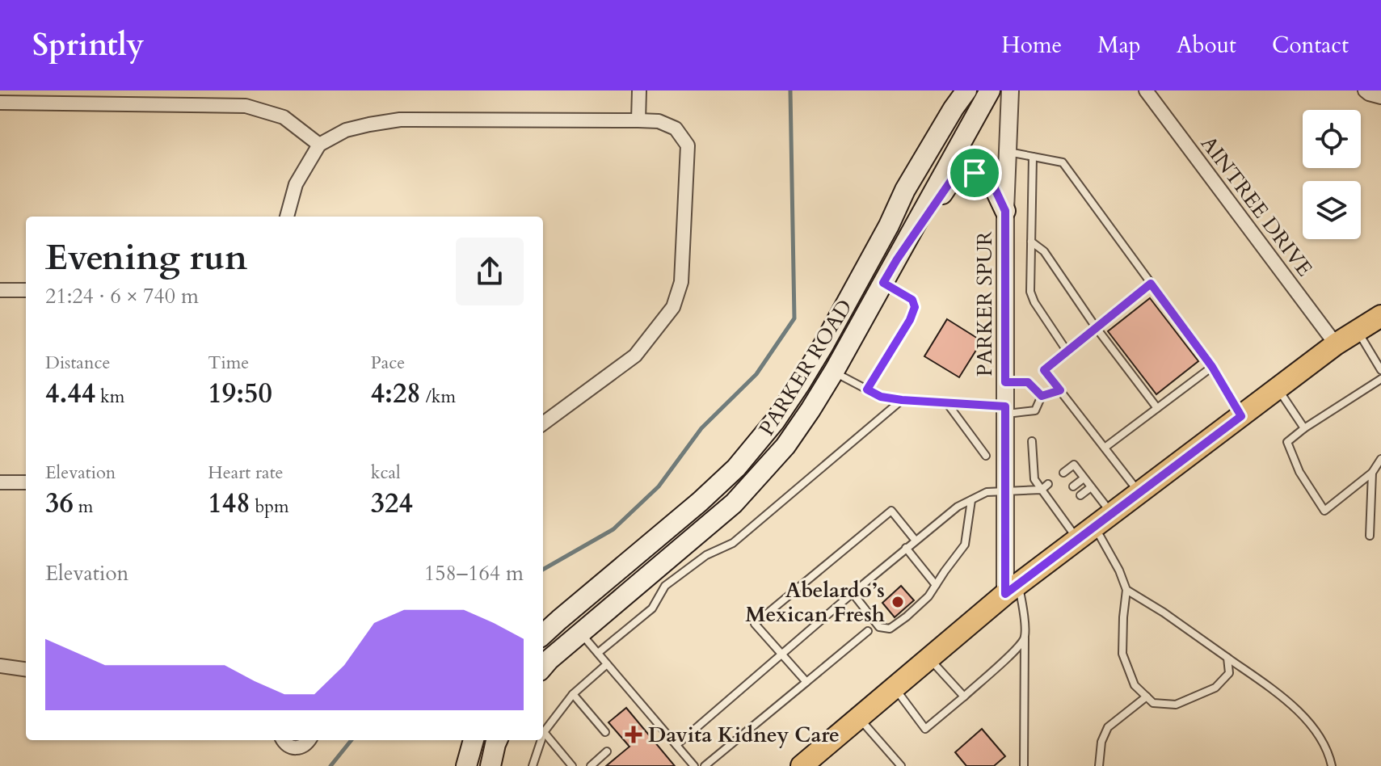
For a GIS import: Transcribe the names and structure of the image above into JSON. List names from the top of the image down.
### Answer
{
  "streets": {
    "main road": ["PARKER ROAD"],
    "street": ["AINTREE DRIVE", "PARKER SPUR"]
  },
  "places": {
    "other": ["Abelardo’s Mexican Fresh"],
    "health": ["Davita Kidney Care"]
  },
  "page": {
    "header": "Sprintly",
    "nav": [
      "Home",
      "Map",
      "About",
      "Contact"
    ],
    "heading": ["Evening run", "21:24 · 6 × 740 m"],
    "stats": [
      ["Distance", "4.44 km"],
      ["Time", "19:50"],
      ["Pace", "4:28 /km"],
      ["Elevation", "36 m"],
      ["Heart rate", "148 bpm"],
      ["kcal", "324"]
    ],
    "chart": ["Elevation", "158–164 m"]
  }
}
